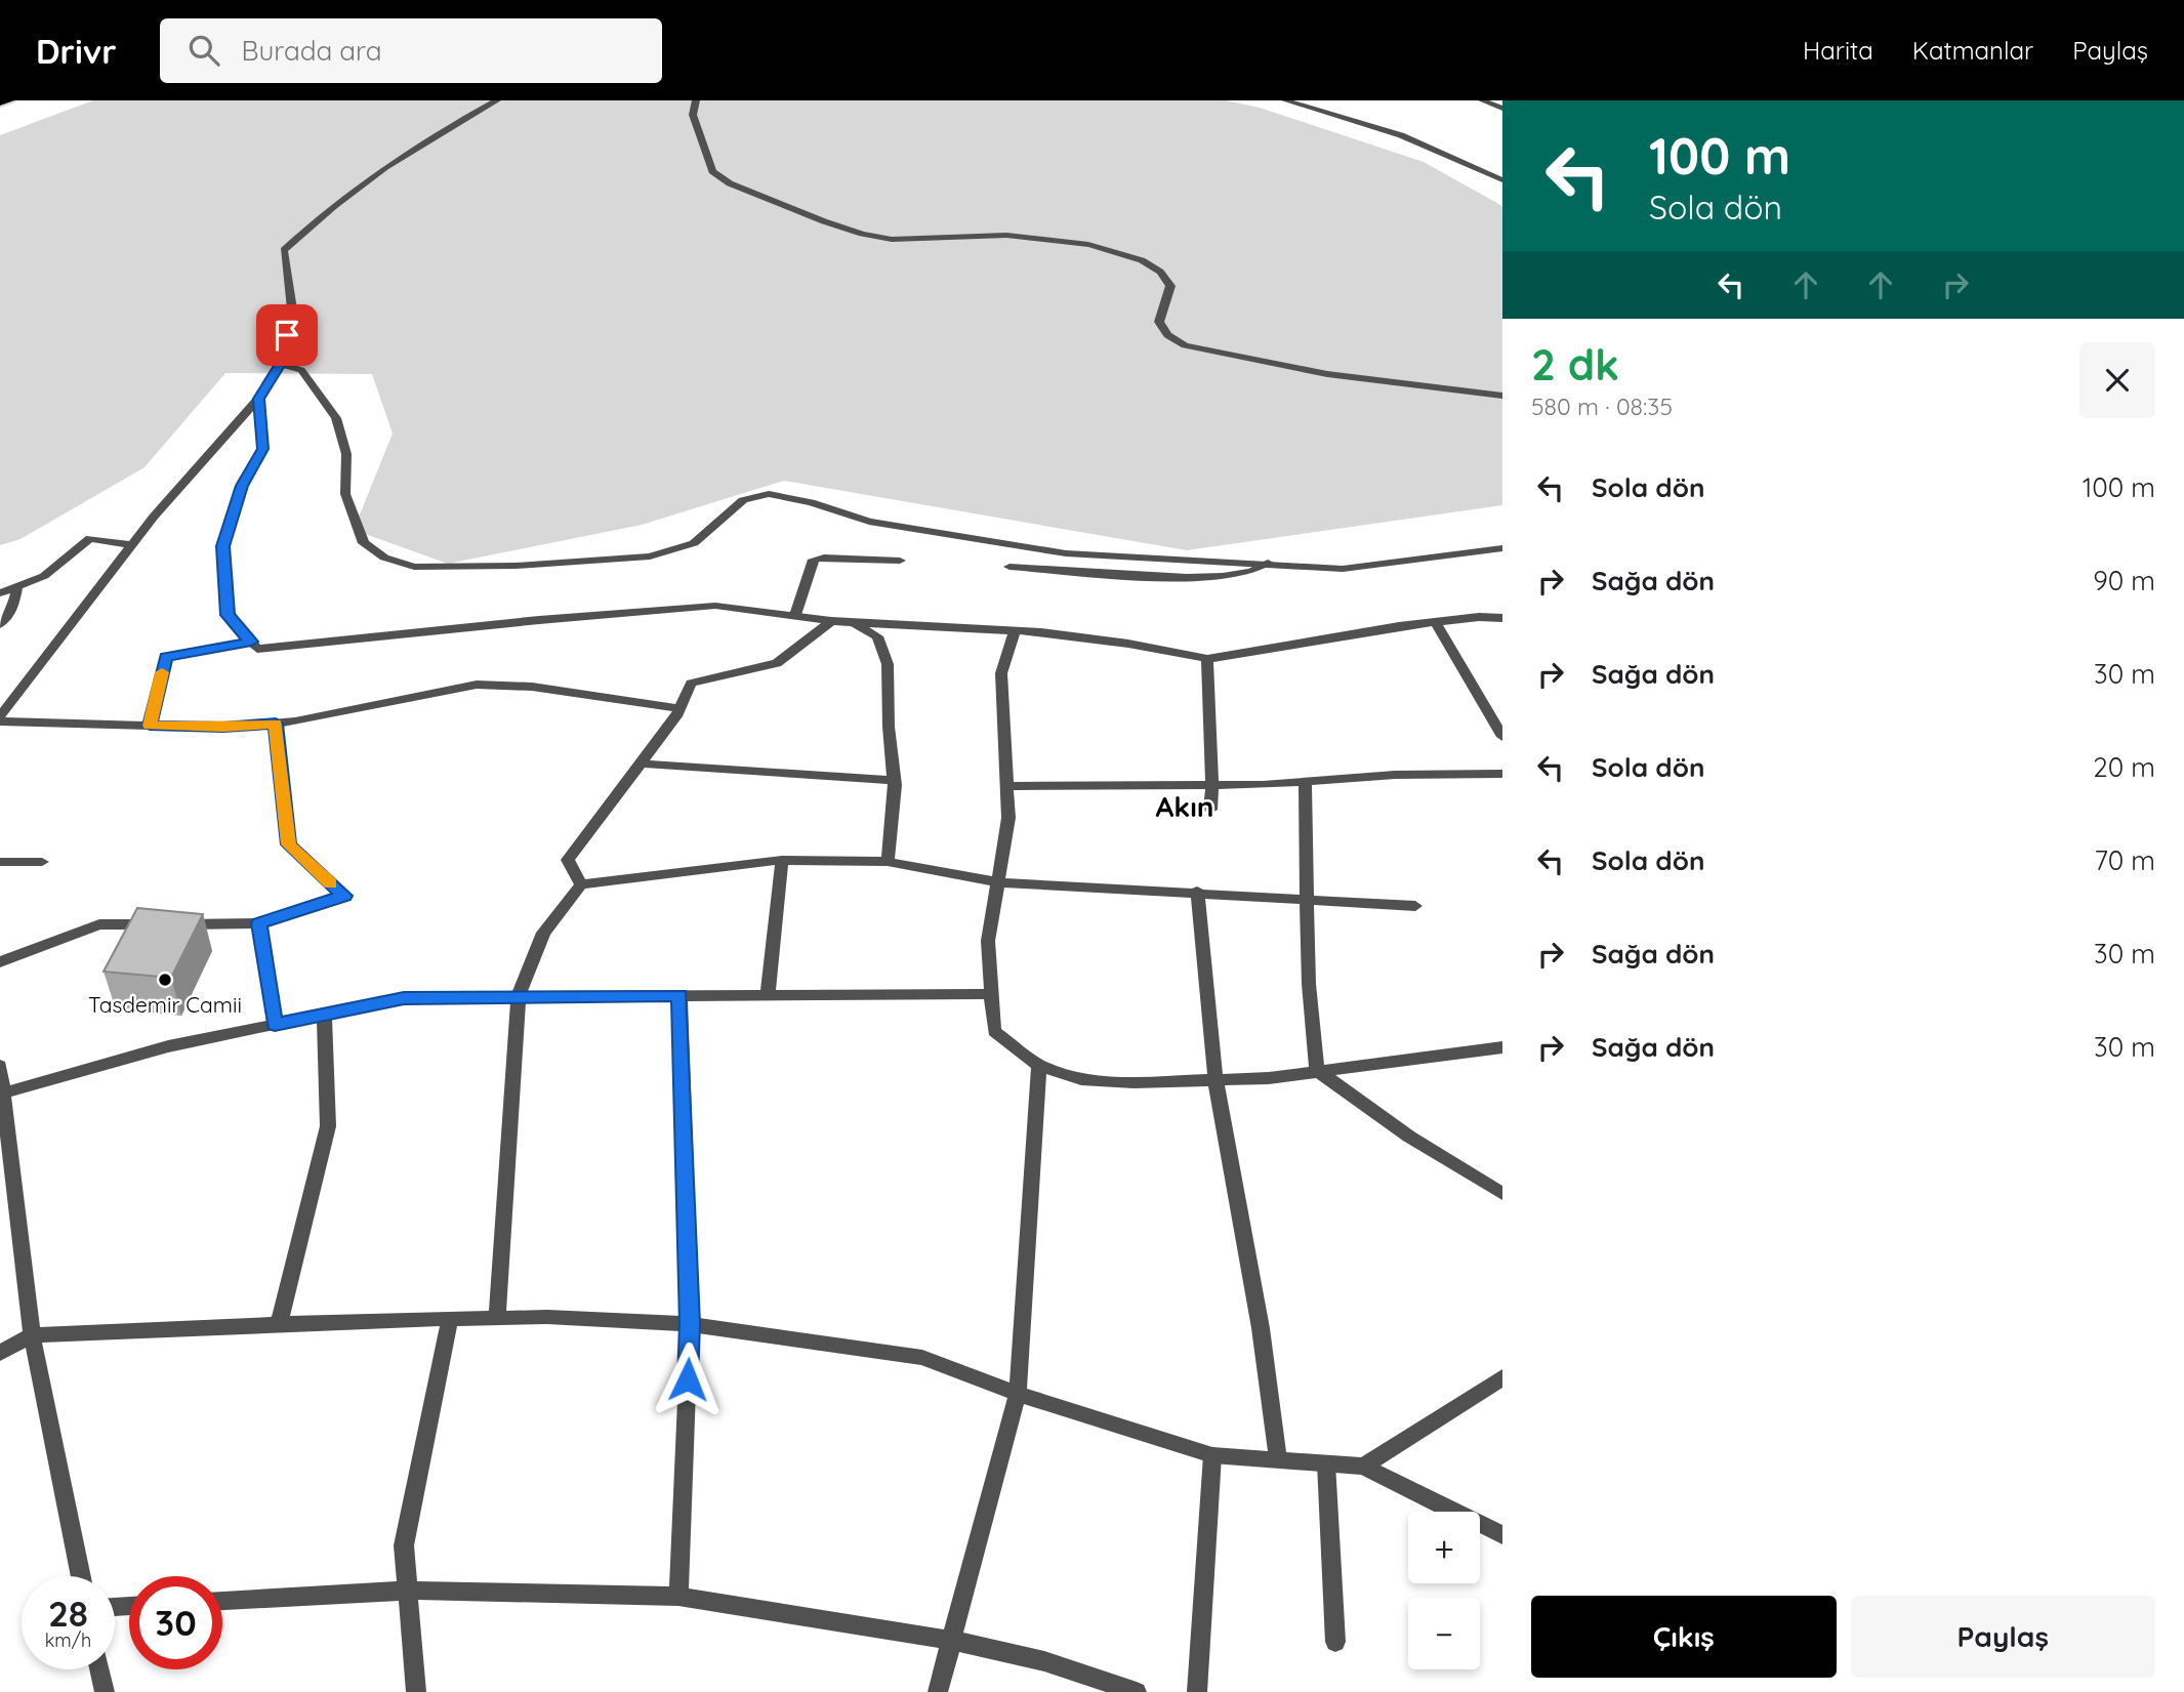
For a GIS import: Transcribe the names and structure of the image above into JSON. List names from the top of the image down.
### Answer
{
  "districts": ["Akın"],
  "places": ["Tasdemir Camii"],
  "page": {
    "header": "Drivr",
    "search": "Burada ara",
    "nav": ["Harita", "Katmanlar", "Paylaş"],
    "turn": ["100 m", "Sola dön"],
    "heading": ["2 dk", "580 m · 08:35"],
    "list": [
      {
        "name": "Sola dön",
        "value": "100 m"
      },
      {
        "name": "Sağa dön",
        "value": "90 m"
      },
      {
        "name": "Sağa dön",
        "value": "30 m"
      },
      {
        "name": "Sola dön",
        "value": "20 m"
      },
      {
        "name": "Sola dön",
        "value": "70 m"
      },
      {
        "name": "Sağa dön",
        "value": "30 m"
      },
      {
        "name": "Sağa dön",
        "value": "30 m"
      }
    ],
    "map_buttons": ["+", "−"],
    "speed": "28 km/h",
    "limit": "30",
    "buttons": ["Çıkış", "Paylaş"]
  }
}
